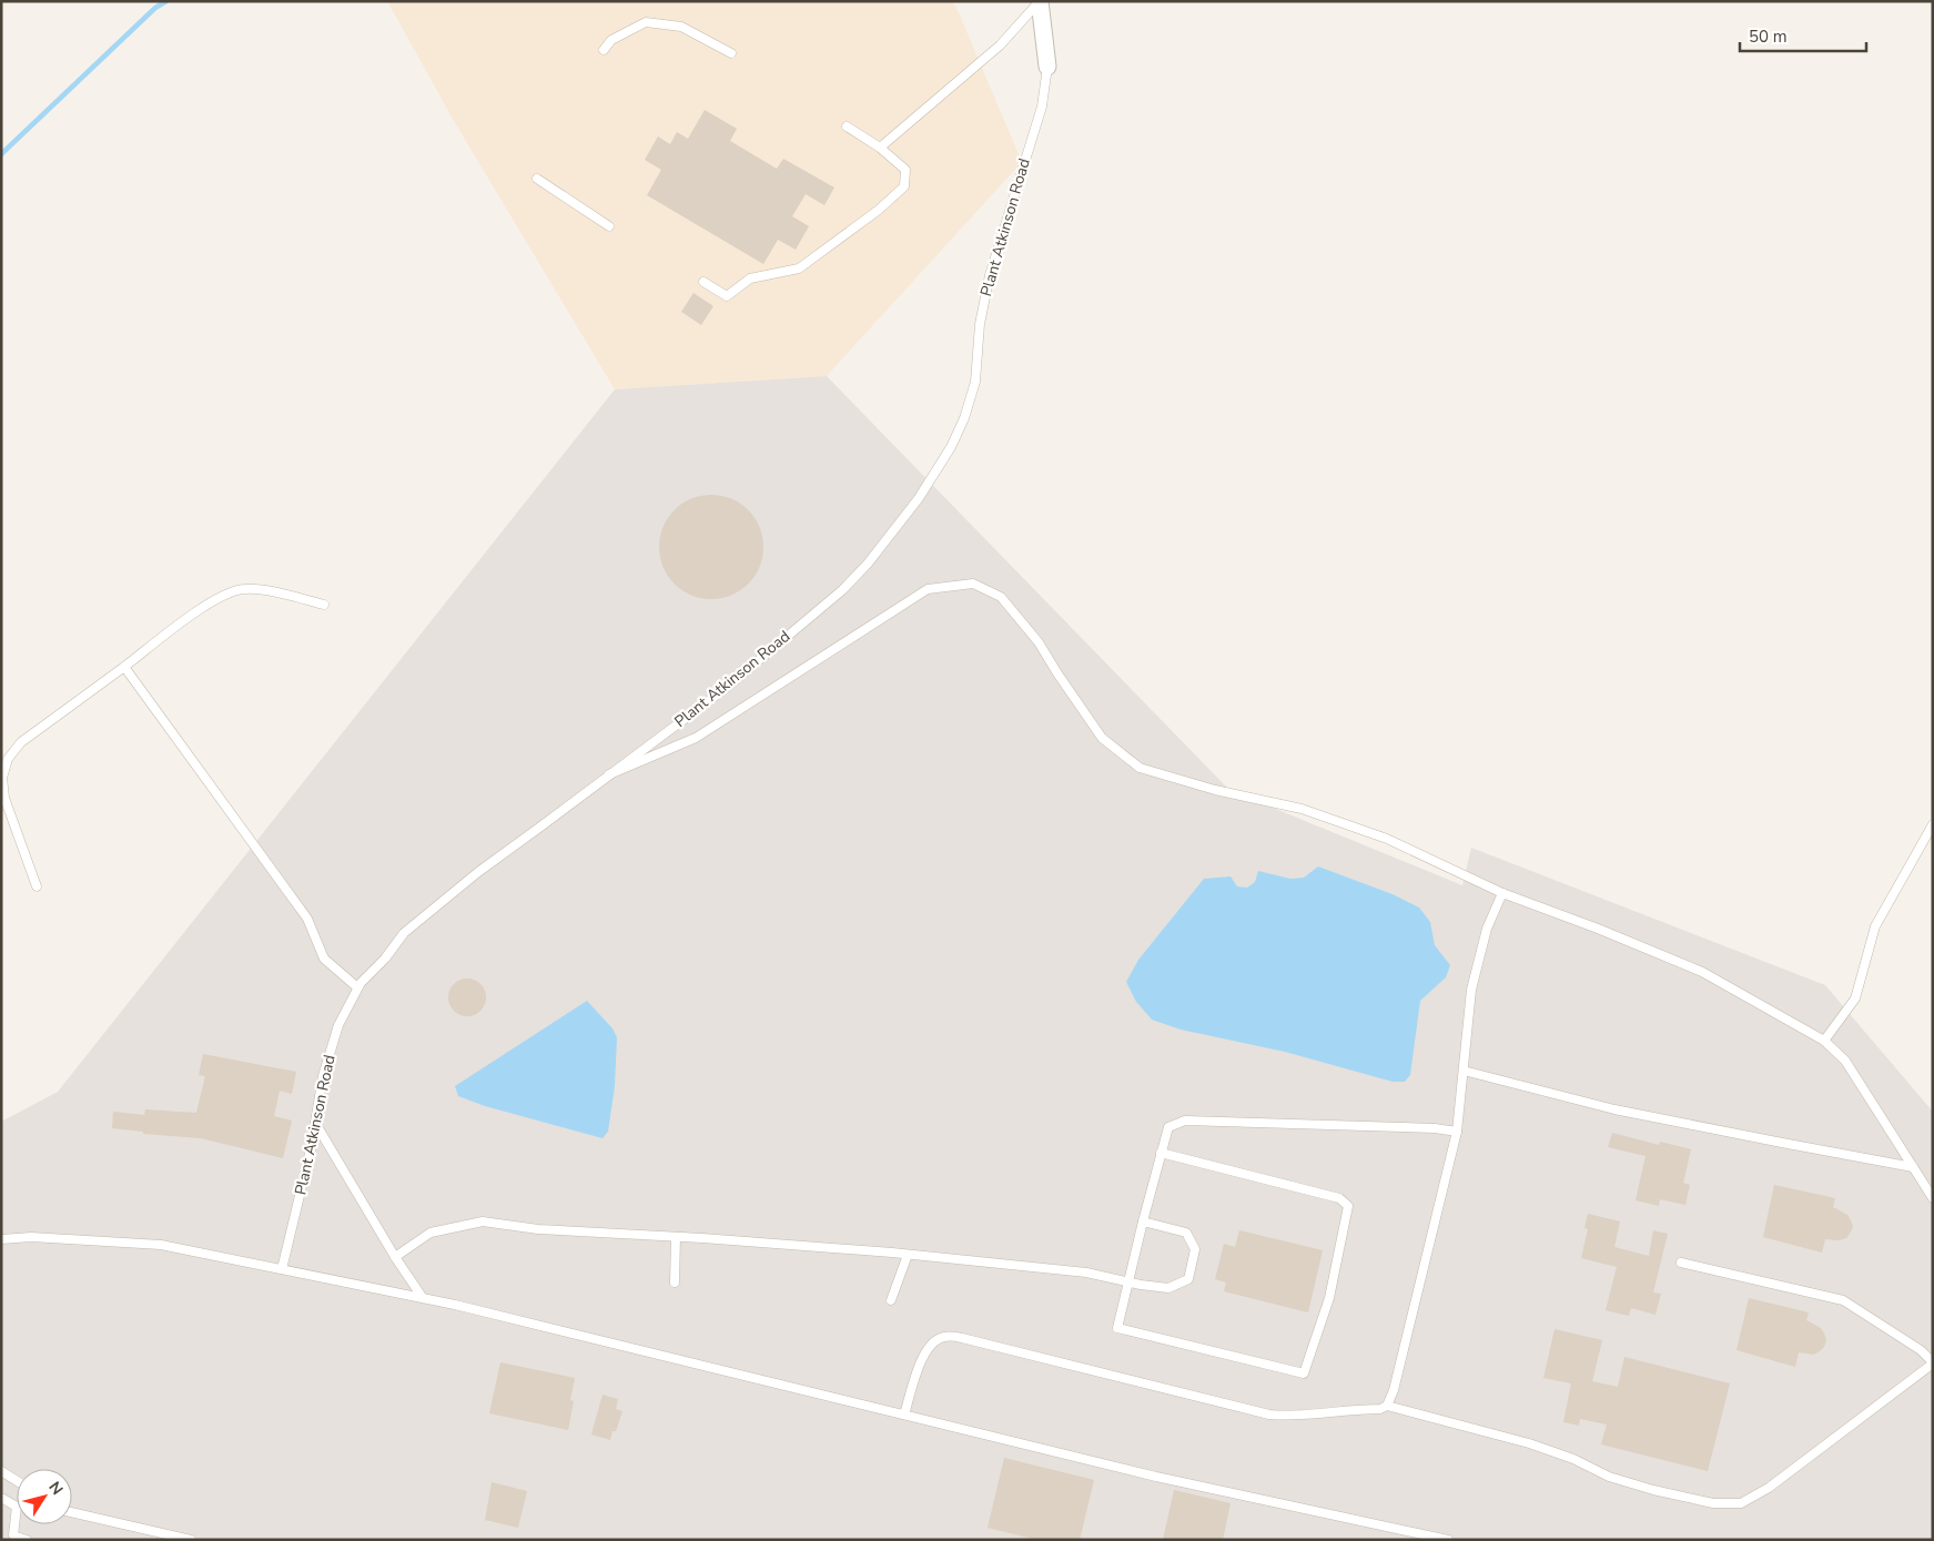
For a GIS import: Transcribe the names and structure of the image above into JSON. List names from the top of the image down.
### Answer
{
  "streets": {
    "street": ["Plant Atkinson Road"]
  },
  "scale_bar": "50 m",
  "north": "top right"
}
